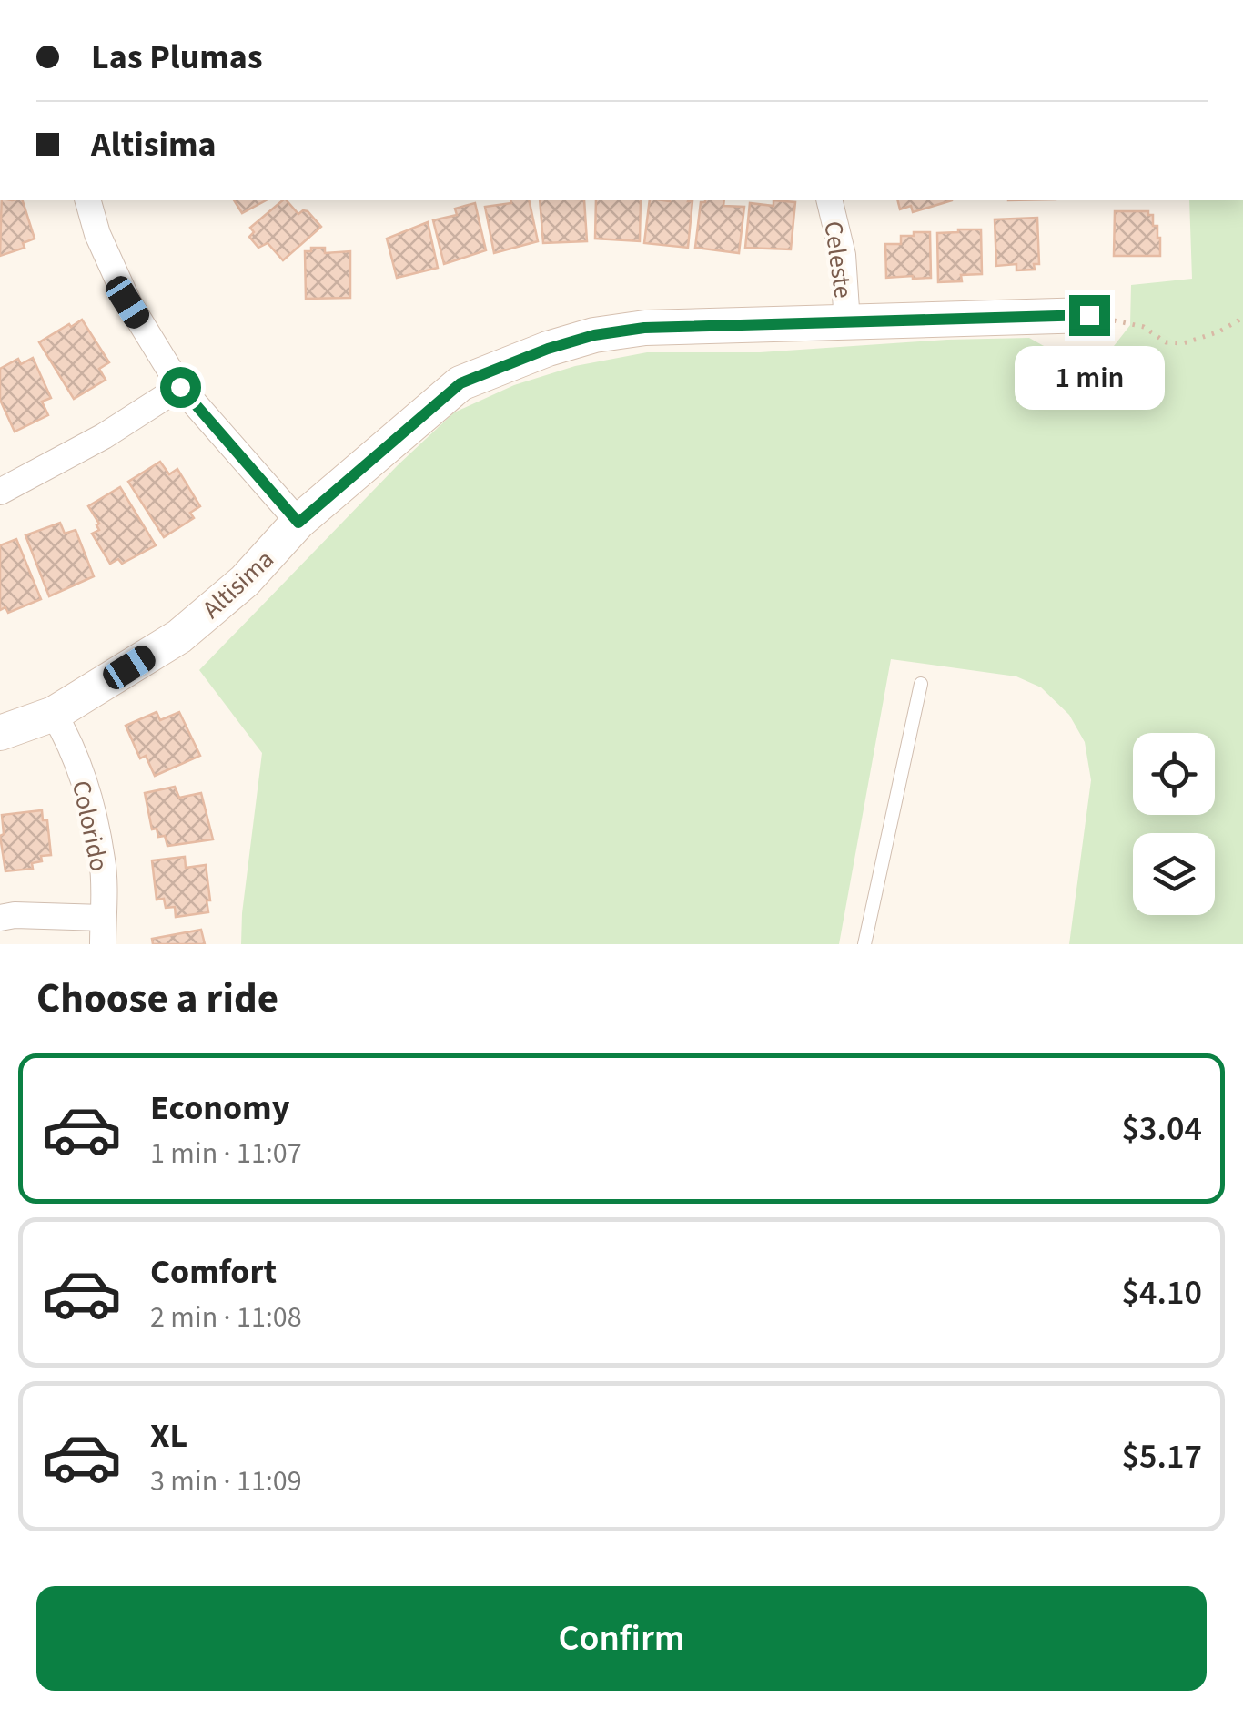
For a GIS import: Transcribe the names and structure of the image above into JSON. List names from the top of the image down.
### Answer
{
  "streets": {
    "street": ["Celeste", "Altisima", "Colorido"]
  },
  "crossings": [
    ["Celeste", "Altisima"],
    ["Altisima", "Colorido"]
  ],
  "page": {
    "banner": ["Las Plumas", "Altisima"],
    "bubble": "1 min",
    "heading": "Choose a ride",
    "list": [
      {
        "name": "Economy",
        "note": "1 min · 11:07",
        "value": "$3.04"
      },
      {
        "name": "Comfort",
        "note": "2 min · 11:08",
        "value": "$4.10"
      },
      {
        "name": "XL",
        "note": "3 min · 11:09",
        "value": "$5.17"
      }
    ],
    "buttons": "Confirm"
  }
}
